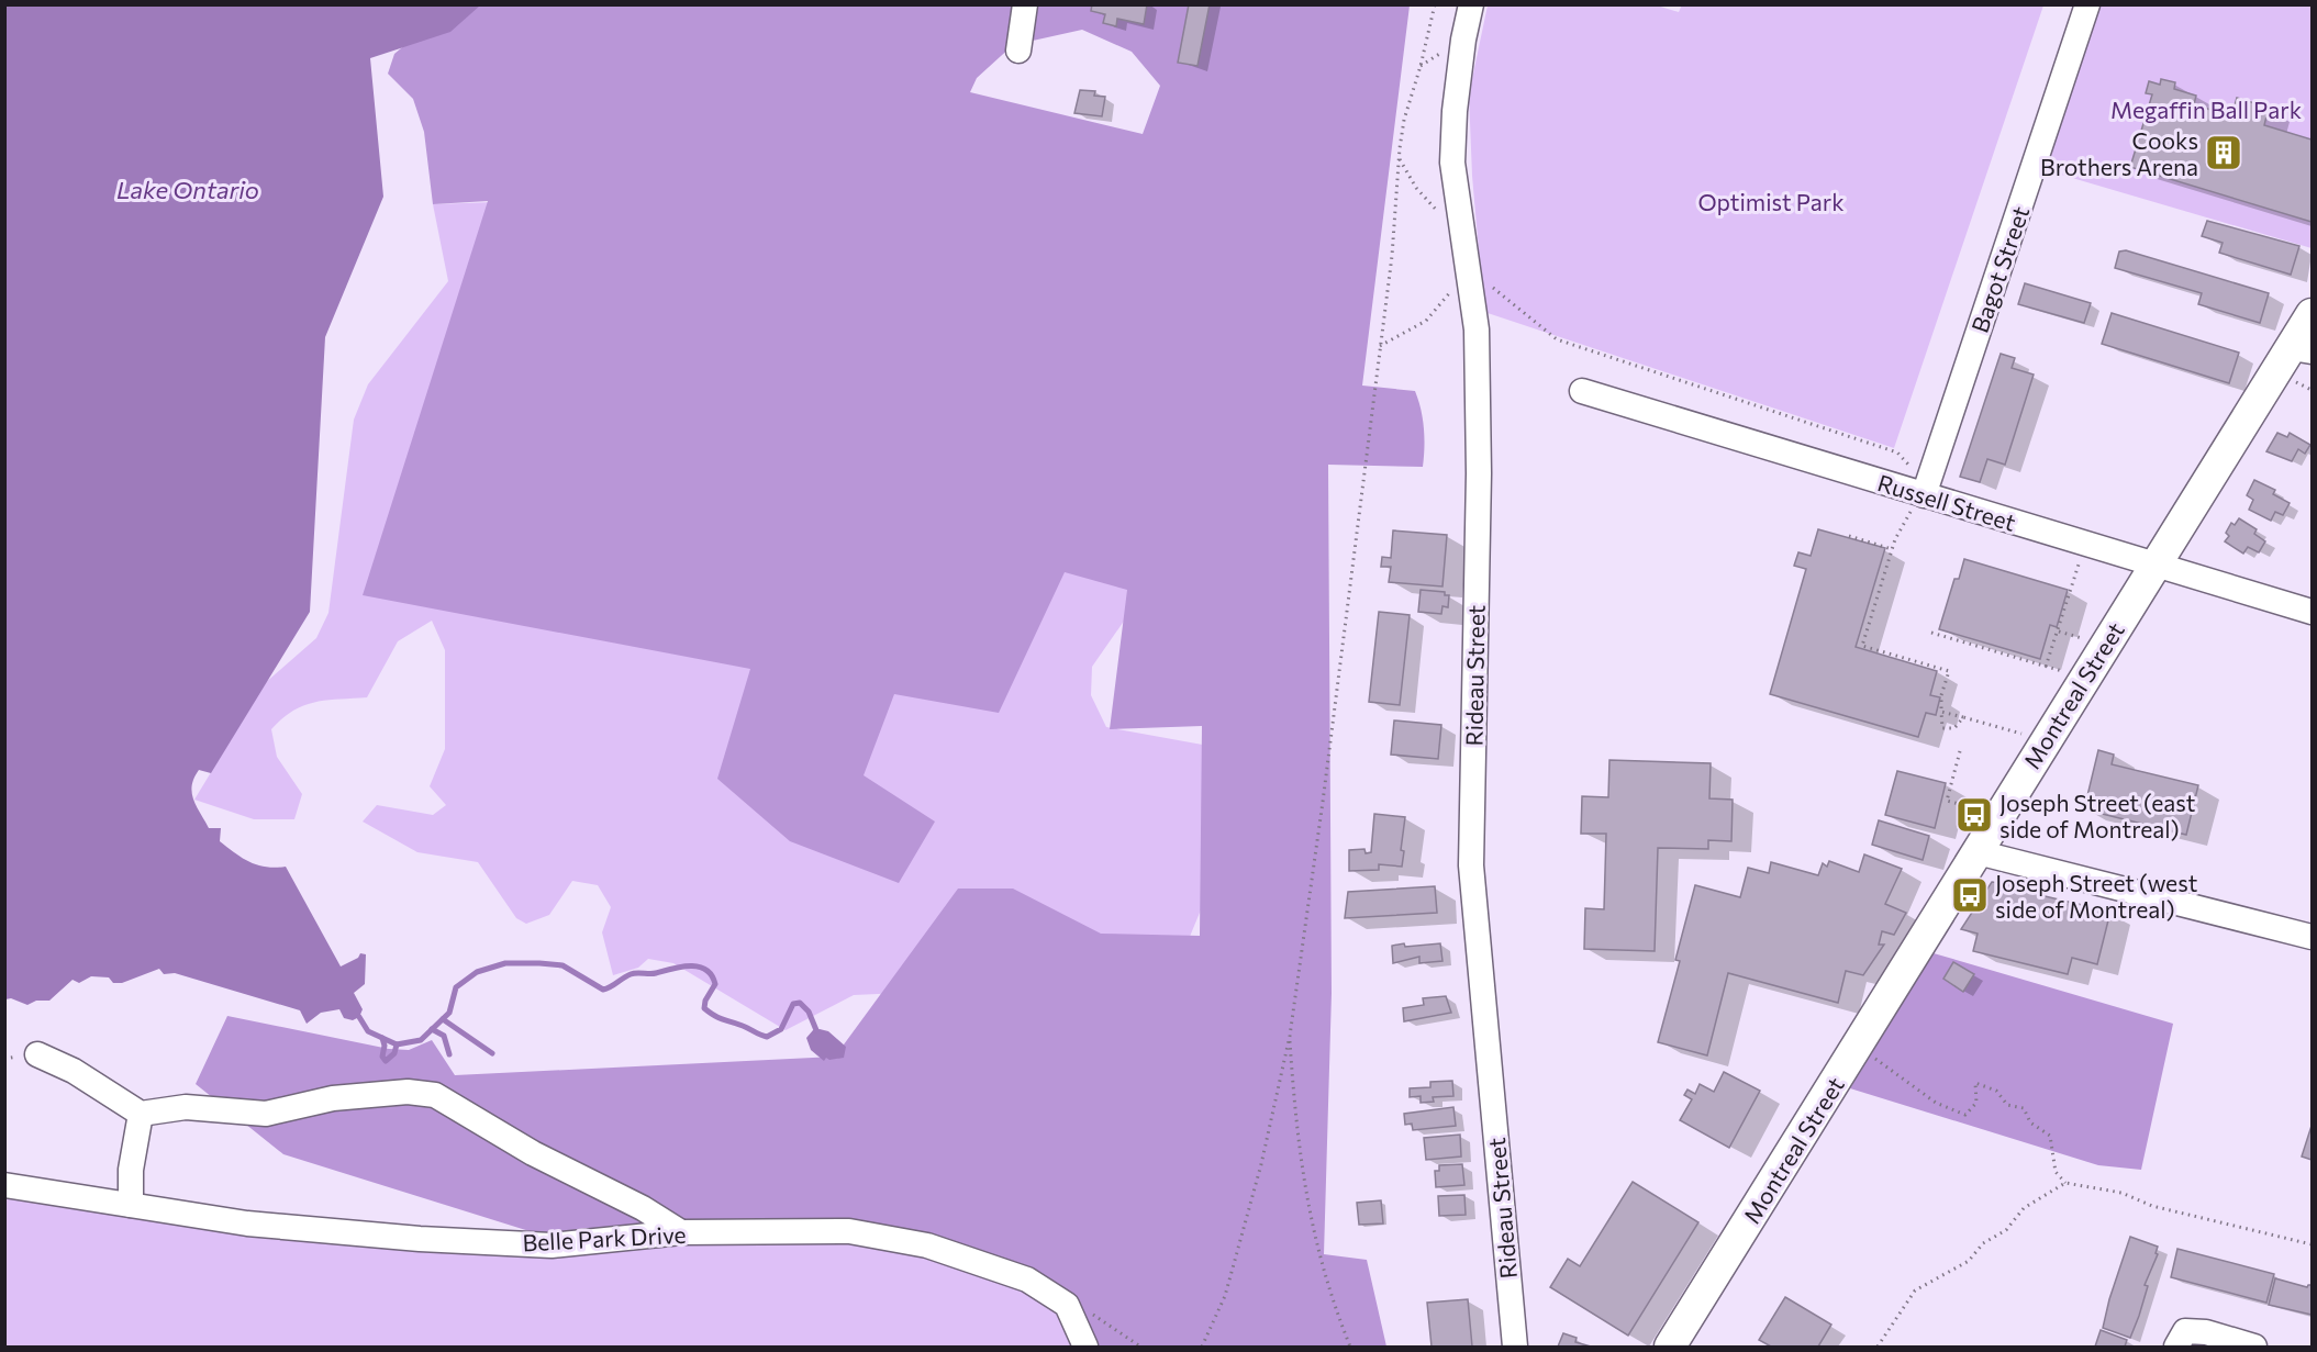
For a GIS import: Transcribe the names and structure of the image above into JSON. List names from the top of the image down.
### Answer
{
  "streets": {
    "main road": ["Montreal Street"],
    "street": [
      "Bagot Street",
      "Russell Street",
      "Rideau Street",
      "Belle Park Drive"
    ]
  },
  "crossings": [
    ["Bagot Street", "Russell Street"],
    ["Russell Street", "Montreal Street"]
  ],
  "water": ["Lake Ontario"],
  "parks": ["Megaffin Ball Park", "Optimist Park"],
  "places": {
    "building": ["Cooks Brothers Arena"],
    "bus stop": ["Joseph Street (east side of Montreal)", "Joseph Street (west side of Montreal)"]
  }
}
